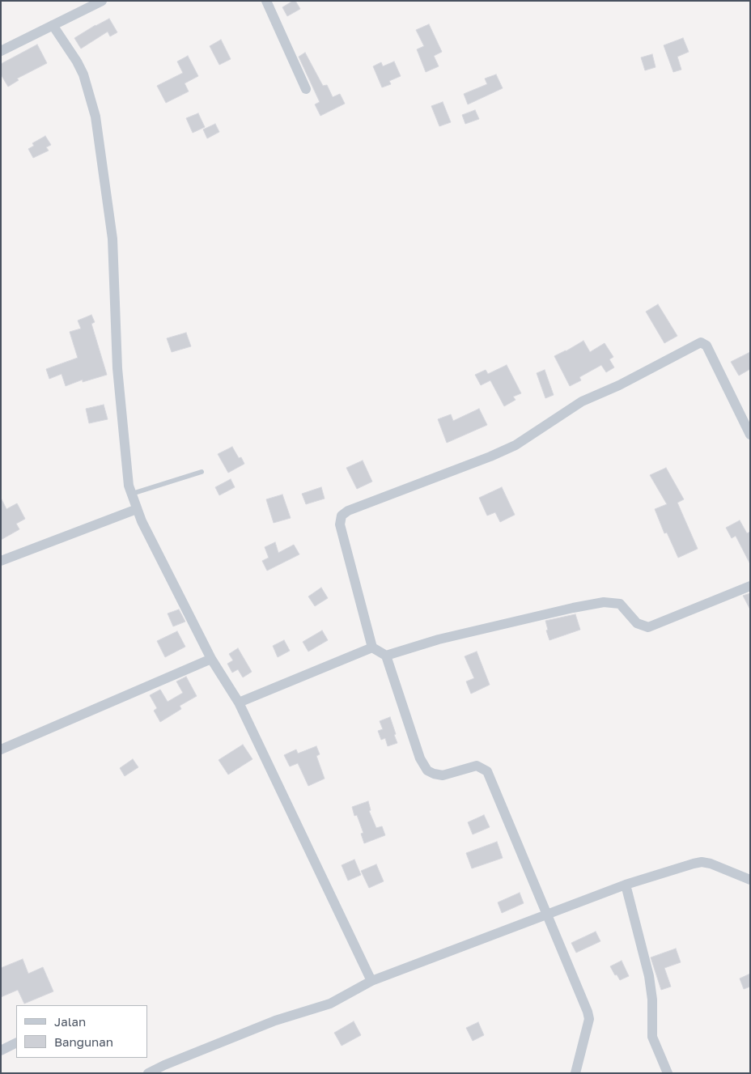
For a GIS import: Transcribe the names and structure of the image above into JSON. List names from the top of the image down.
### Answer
{
  "legend": ["Jalan", "Bangunan"]
}
